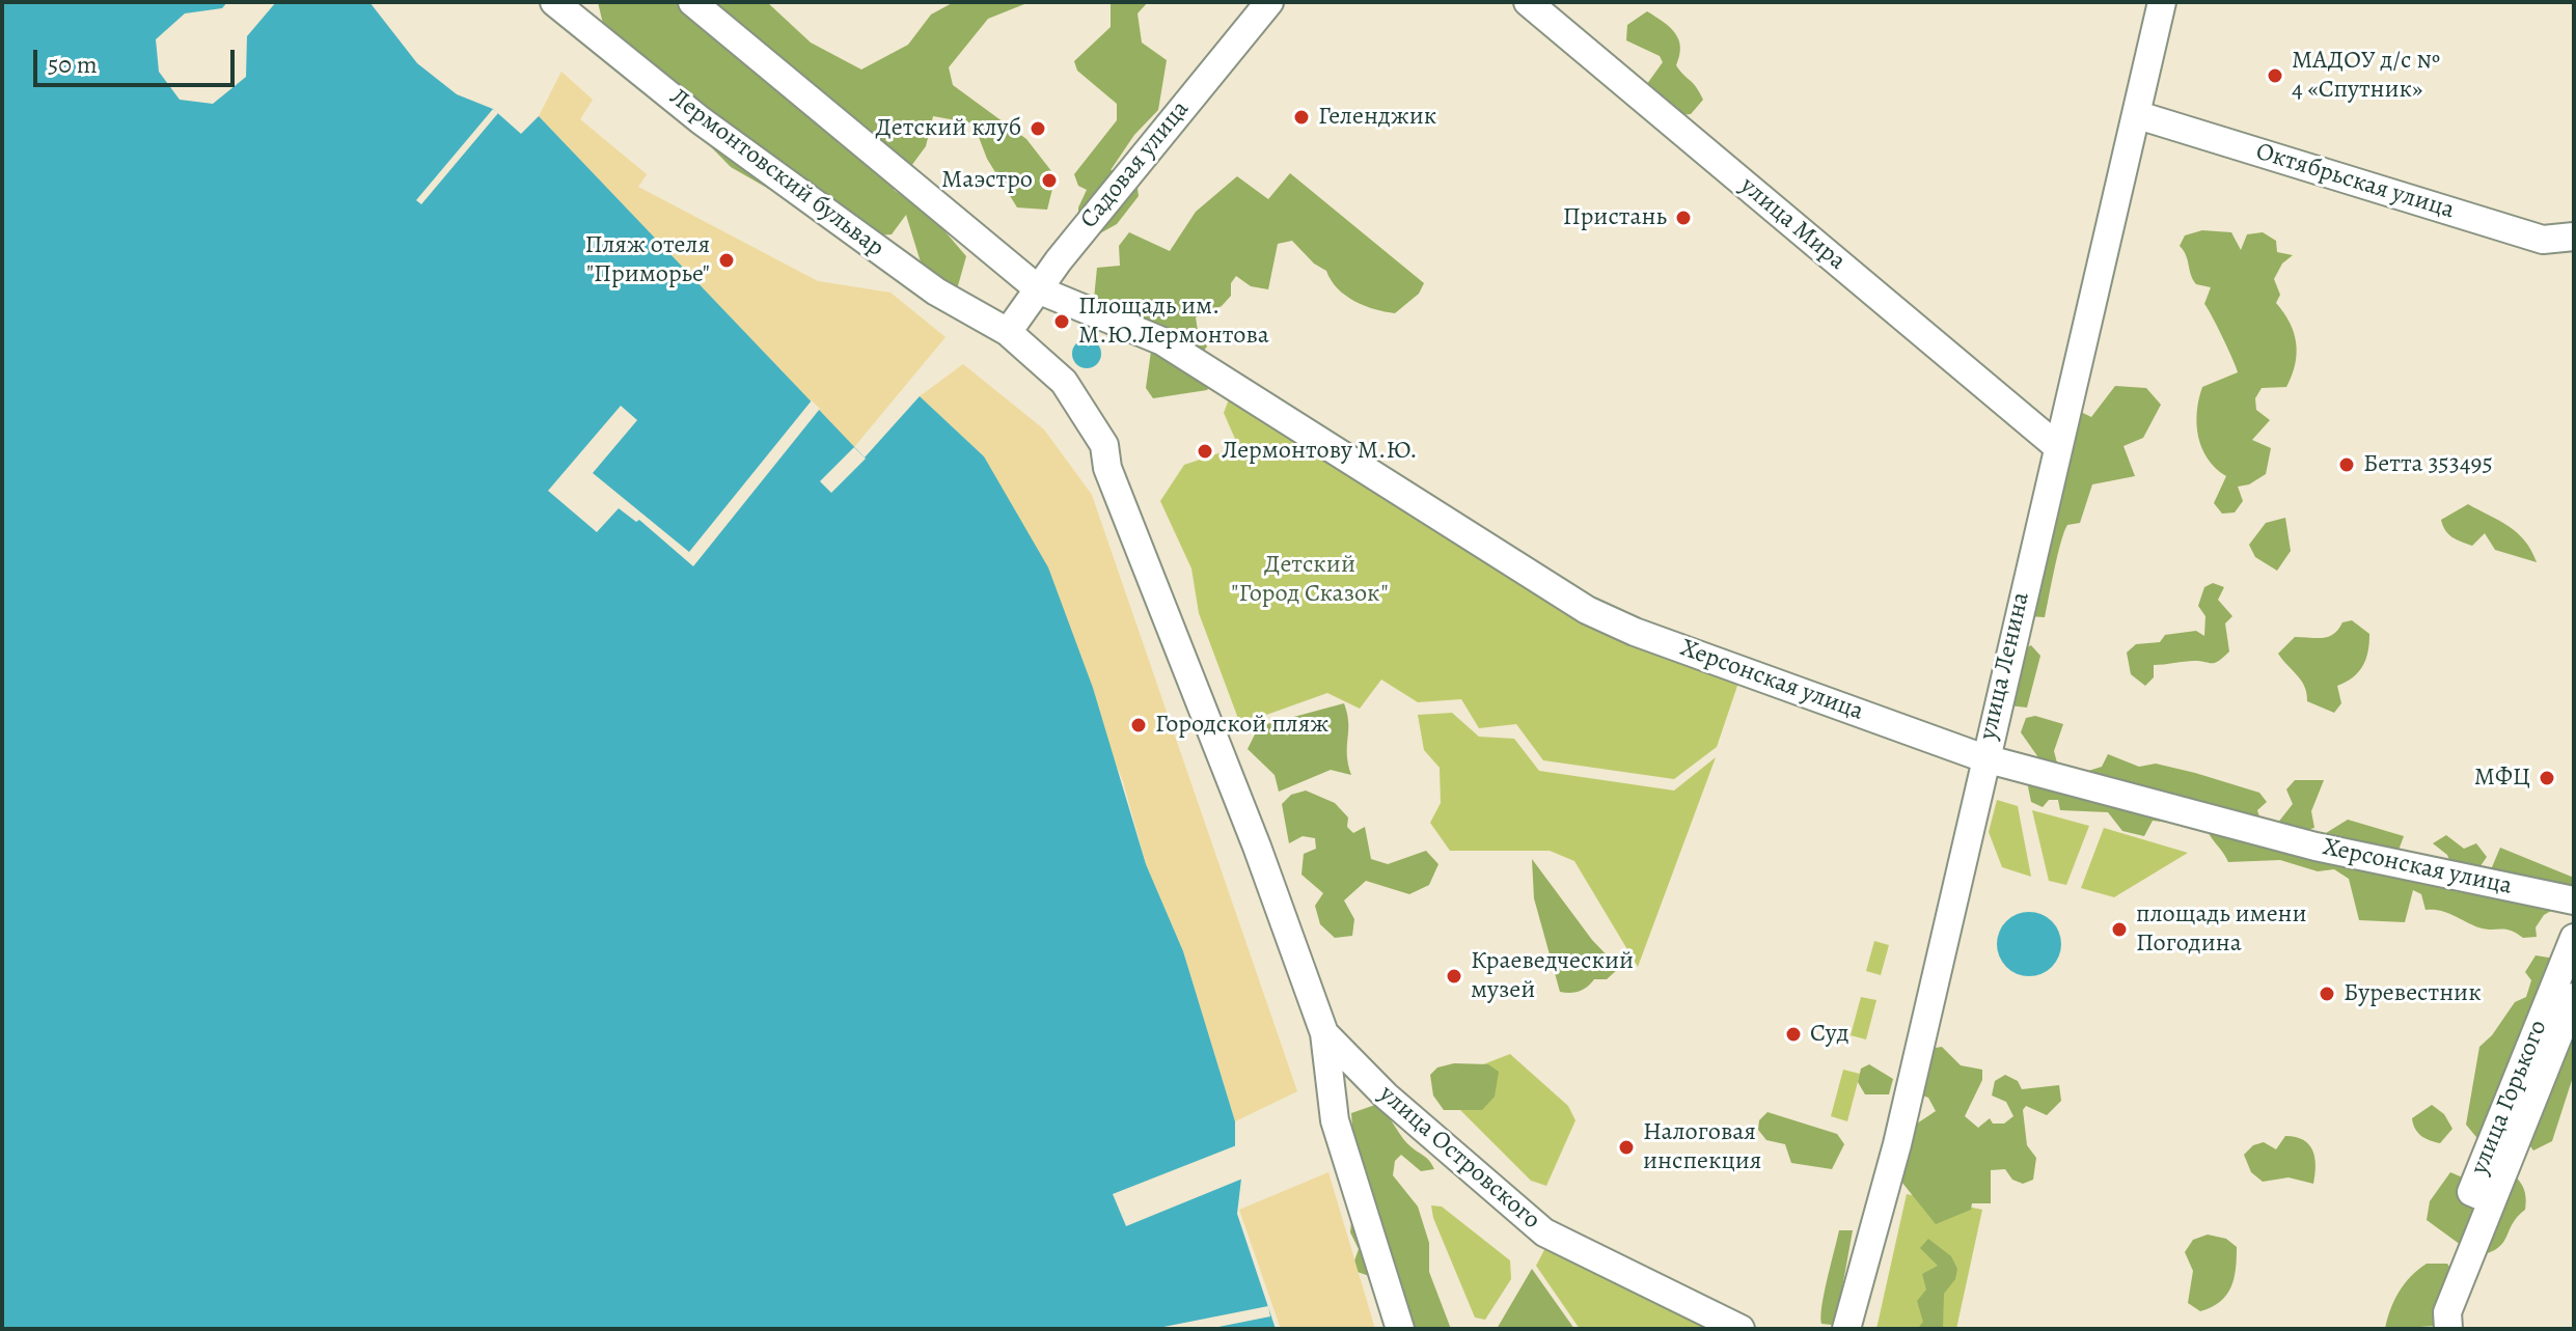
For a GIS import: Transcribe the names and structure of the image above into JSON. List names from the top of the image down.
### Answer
{
  "streets": {
    "street": [
      "Садовая улица",
      "Лермонтовский бульвар",
      "Октябрьская улица",
      "улица Мира",
      "улица Ленина",
      "Херсонская улица",
      "улица Горького",
      "улица Островского"
    ]
  },
  "crossings": [
    ["Садовая улица", "Лермонтовский бульвар"],
    ["Садовая улица", "Херсонская улица"],
    ["Лермонтовский бульвар", "улица Островского"],
    ["Октябрьская улица", "улица Ленина"],
    ["улица Мира", "улица Ленина"],
    ["улица Ленина", "Херсонская улица"]
  ],
  "parks": ["Детский \"Город Сказок\""],
  "places": [
    "МАДОУ д/с № 4 «Спутник»",
    "Геленджик",
    "Детский клуб",
    "Маэстро",
    "Пристань",
    "Пляж отеля \"Приморье\"",
    "Площадь им. М.Ю.Лермонтова",
    "Лермонтову М.Ю.",
    "Бетта 353495",
    "Городской пляж",
    "МФЦ",
    "площадь имени Погодина",
    "Краеведческий музей",
    "Буревестник",
    "Суд",
    "Налоговая инспекция"
  ],
  "scale_bar": "50 m"
}
